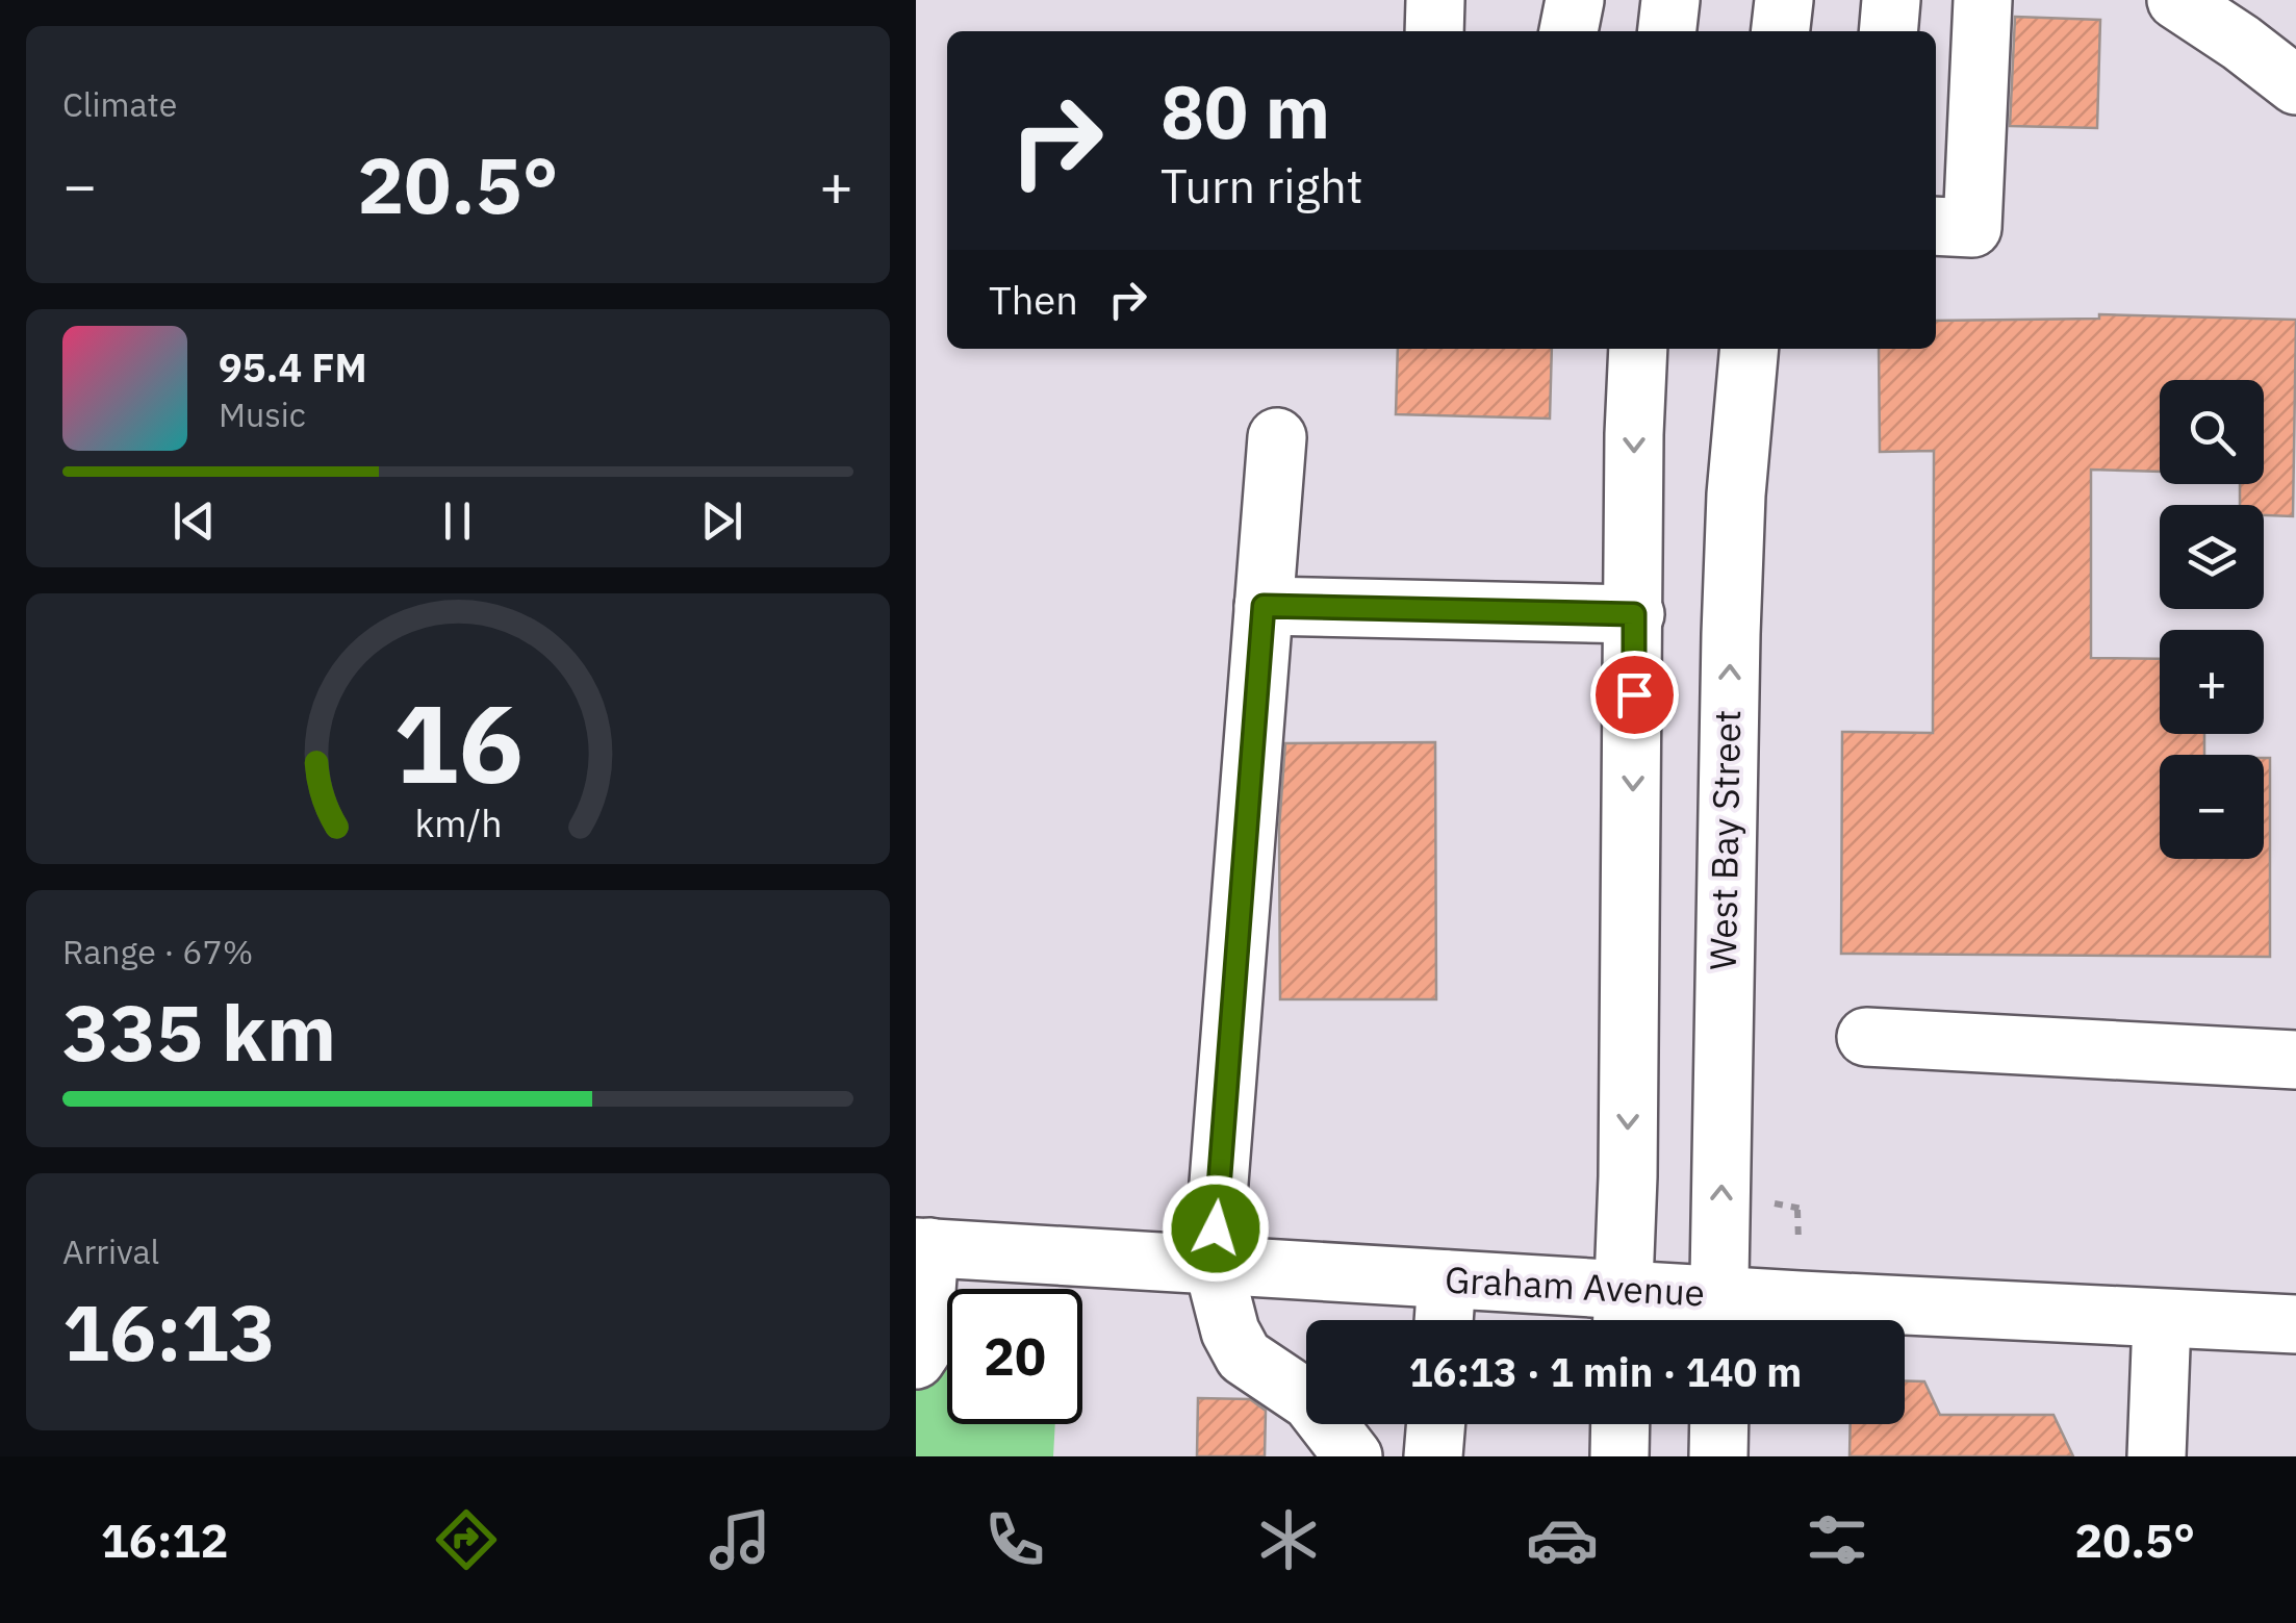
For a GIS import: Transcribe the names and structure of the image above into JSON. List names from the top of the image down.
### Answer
{
  "streets": {
    "main road": ["West Bay Street", "Graham Avenue"]
  },
  "crossings": [
    ["West Bay Street", "Graham Avenue"]
  ],
  "page": {
    "tile": [
      "Climate",
      ["Range · 67%", "335 km"],
      ["Arrival", "16:13"]
    ],
    "turn": ["80 m", "Turn right"],
    "heat": ["−", "20.5°", "+"],
    "then": "Then",
    "song": ["95.4 FM", "Music"],
    "map_buttons": ["+", "−"],
    "limit": "20",
    "trip": "16:13 · 1 min · 140 m",
    "tabs": ["16:12", "20.5°"],
    "gauge": ["16", "km/h"]
  }
}
